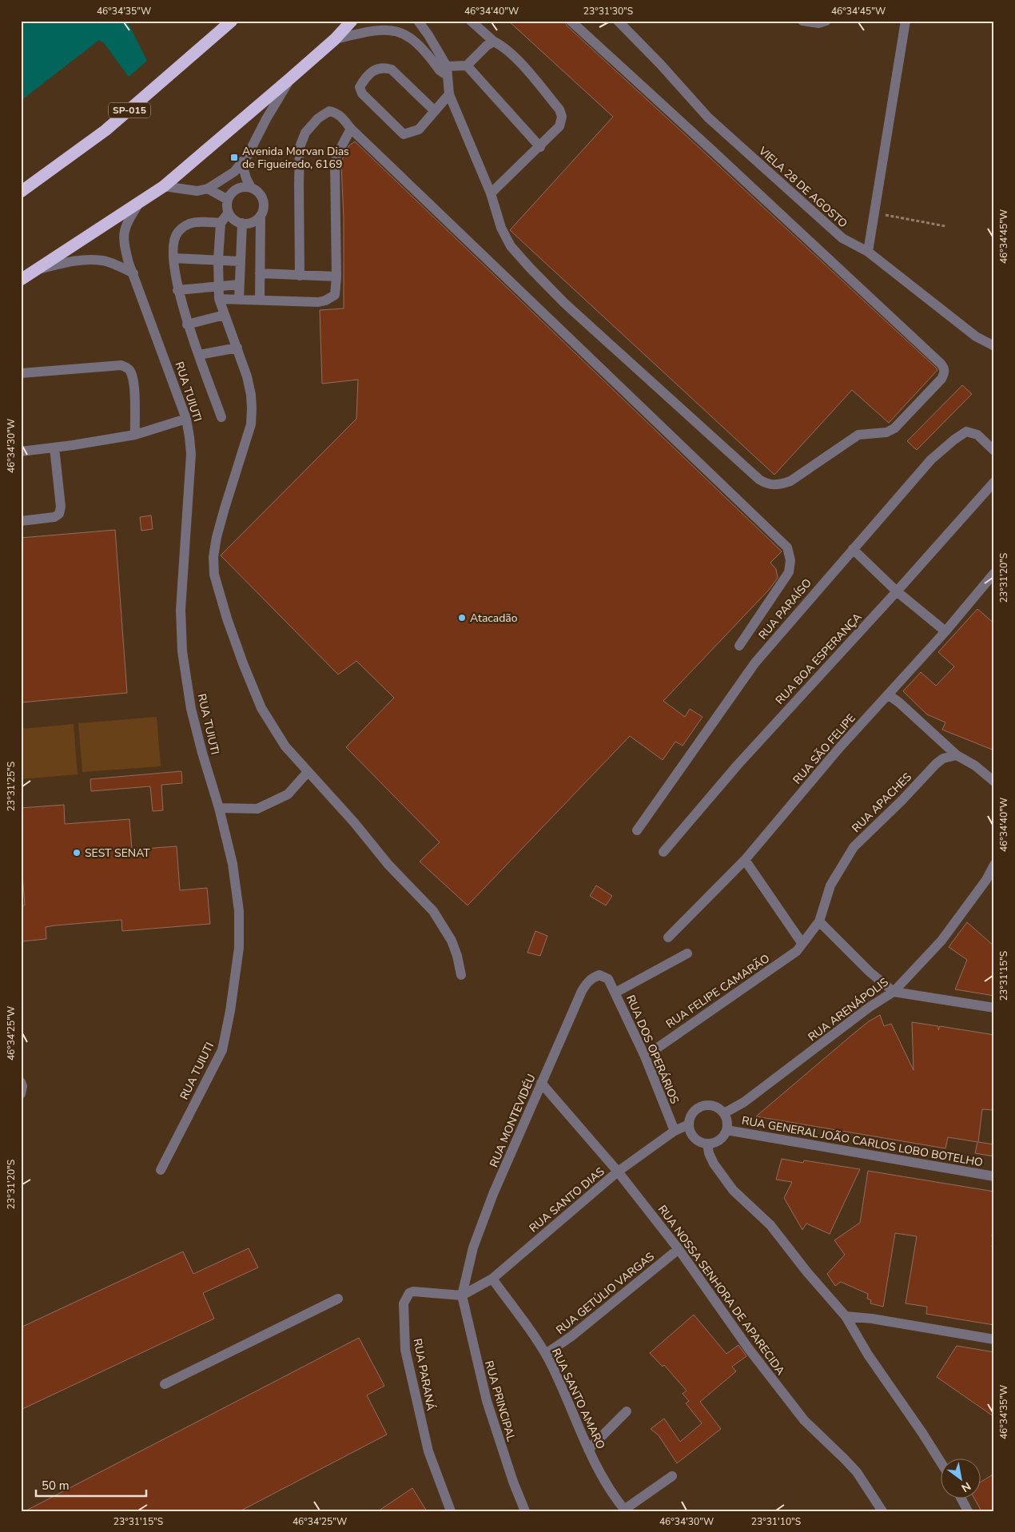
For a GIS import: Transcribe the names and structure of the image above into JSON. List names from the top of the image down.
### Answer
{
  "streets": {
    "highway": ["SP-015"],
    "street": [
      "VIELA 28 DE AGOSTO",
      "RUA TUIUTI",
      "RUA PARAÍSO",
      "RUA BOA ESPERANÇA",
      "RUA SÃO FELIPE",
      "RUA APACHES",
      "RUA FELIPE CAMARÃO",
      "RUA ARENÁPOLIS",
      "RUA DOS OPERÁRIOS",
      "RUA MONTEVIDÉU",
      "RUA GENERAL JOÃO CARLOS LOBO BOTELHO",
      "RUA SANTO DIAS",
      "RUA NOSSA SENHORA DE APARECIDA",
      "RUA GETÚLIO VARGAS",
      "RUA PARANÁ",
      "RUA SANTO AMARO",
      "RUA PRINCIPAL"
    ]
  },
  "crossings": [
    ["RUA APACHES", "RUA FELIPE CAMARÃO"],
    ["RUA FELIPE CAMARÃO", "RUA DOS OPERÁRIOS"],
    ["RUA ARENÁPOLIS", "RUA GENERAL JOÃO CARLOS LOBO BOTELHO"],
    ["RUA ARENÁPOLIS", "RUA SANTO DIAS"],
    ["RUA DOS OPERÁRIOS", "RUA MONTEVIDÉU"],
    ["RUA DOS OPERÁRIOS", "RUA SANTO DIAS"],
    ["RUA MONTEVIDÉU", "RUA SANTO DIAS"],
    ["RUA MONTEVIDÉU", "RUA NOSSA SENHORA DE APARECIDA"],
    ["RUA MONTEVIDÉU", "RUA PARANÁ"],
    ["RUA MONTEVIDÉU", "RUA PRINCIPAL"],
    ["RUA GENERAL JOÃO CARLOS LOBO BOTELHO", "RUA SANTO DIAS"],
    ["RUA SANTO DIAS", "RUA NOSSA SENHORA DE APARECIDA"],
    ["RUA SANTO DIAS", "RUA PARANÁ"],
    ["RUA SANTO DIAS", "RUA SANTO AMARO"],
    ["RUA SANTO DIAS", "RUA PRINCIPAL"],
    ["RUA NOSSA SENHORA DE APARECIDA", "RUA GETÚLIO VARGAS"],
    ["RUA GETÚLIO VARGAS", "RUA SANTO AMARO"],
    ["RUA PARANÁ", "RUA PRINCIPAL"]
  ],
  "places": {
    "transit": ["Avenida Morvan Dias de Figueiredo, 6169"],
    "other": ["Atacadão", "SEST SENAT"]
  },
  "scale_bar": "50 m",
  "north": "bottom right",
  "coordinates": [
    "46°34'35\"W",
    "46°34'40\"W",
    "23°31'30\"S",
    "46°34'45\"W",
    "46°34'30\"W",
    "23°31'20\"S",
    "23°31'25\"S",
    "23°31'15\"S",
    "46°34'25\"W",
    "23°31'10\"S"
  ]
}
